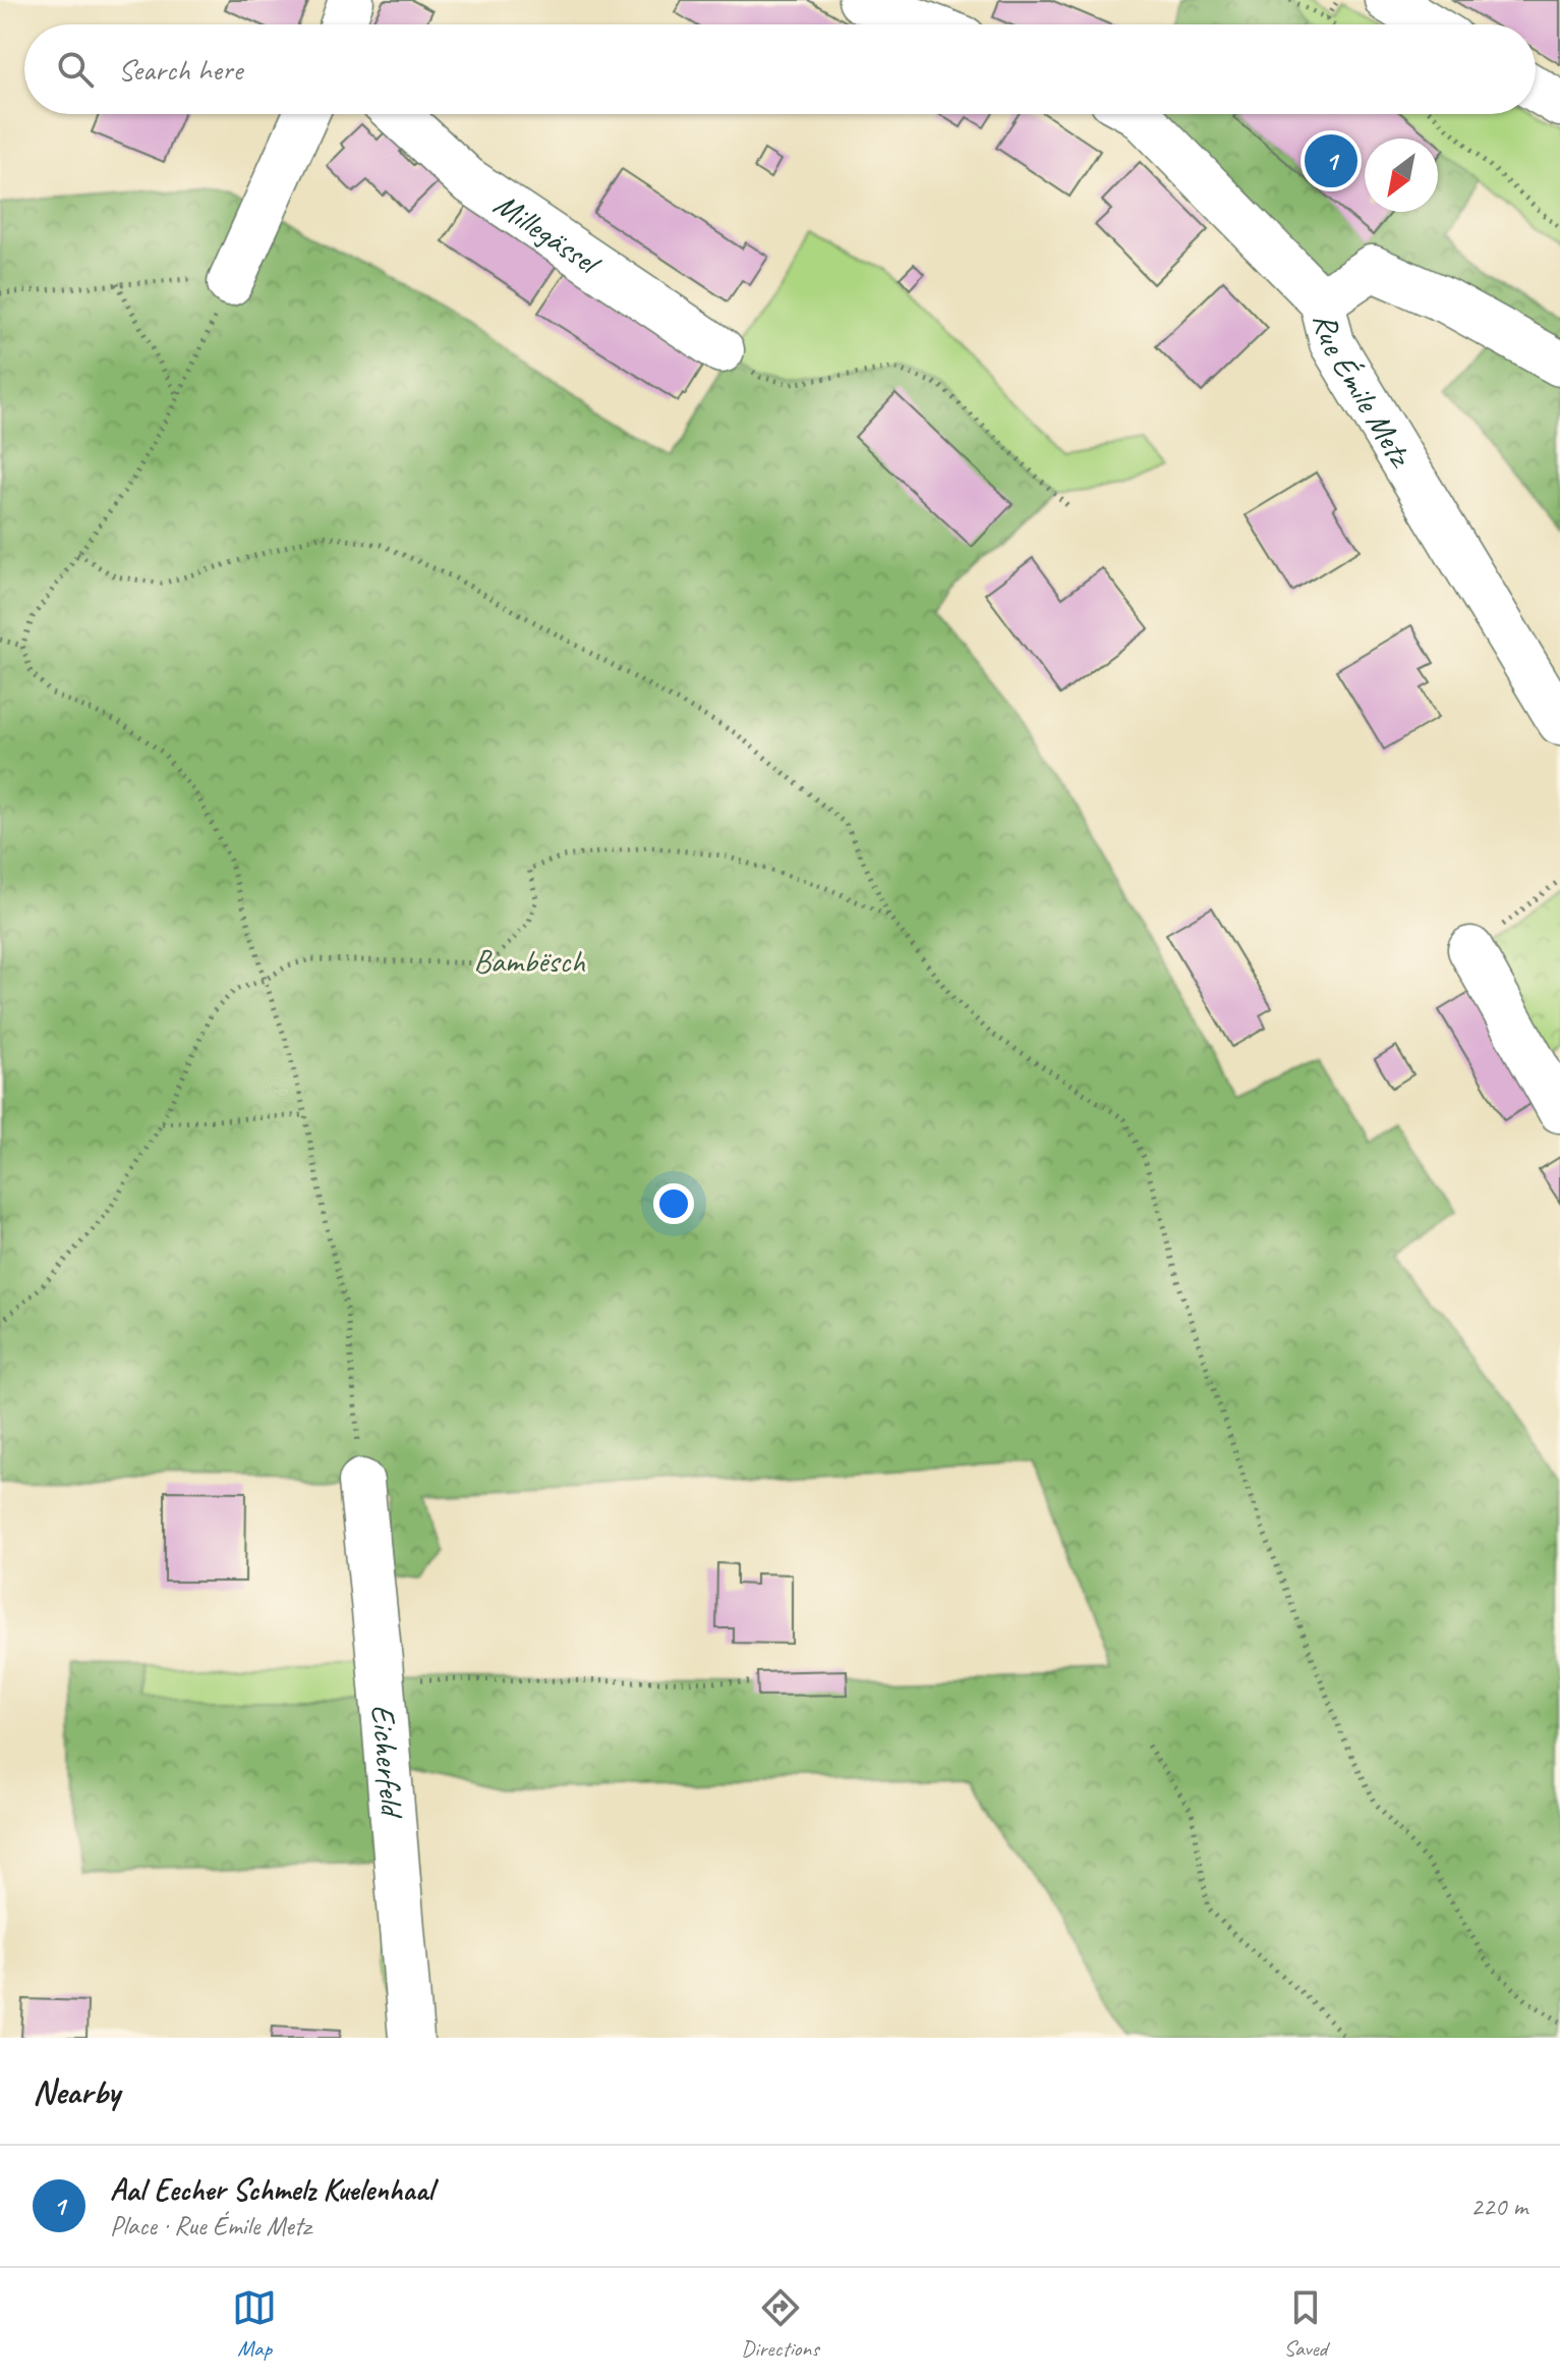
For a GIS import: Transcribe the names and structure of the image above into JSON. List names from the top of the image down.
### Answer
{
  "streets": {
    "street": ["Millegässel", "Rue Émile Metz", "Eicherfeld"]
  },
  "parks": ["Bambësch"],
  "north": "bottom left",
  "page": {
    "search": "Search here",
    "pins": "1",
    "heading": "Nearby",
    "list": [
      {
        "mark": "1",
        "name": "Aal Eecher Schmelz Kuelenhaal",
        "note": "Place · Rue Émile Metz",
        "value": "220 m"
      }
    ],
    "nav": ["Map", "Directions", "Saved"]
  }
}
